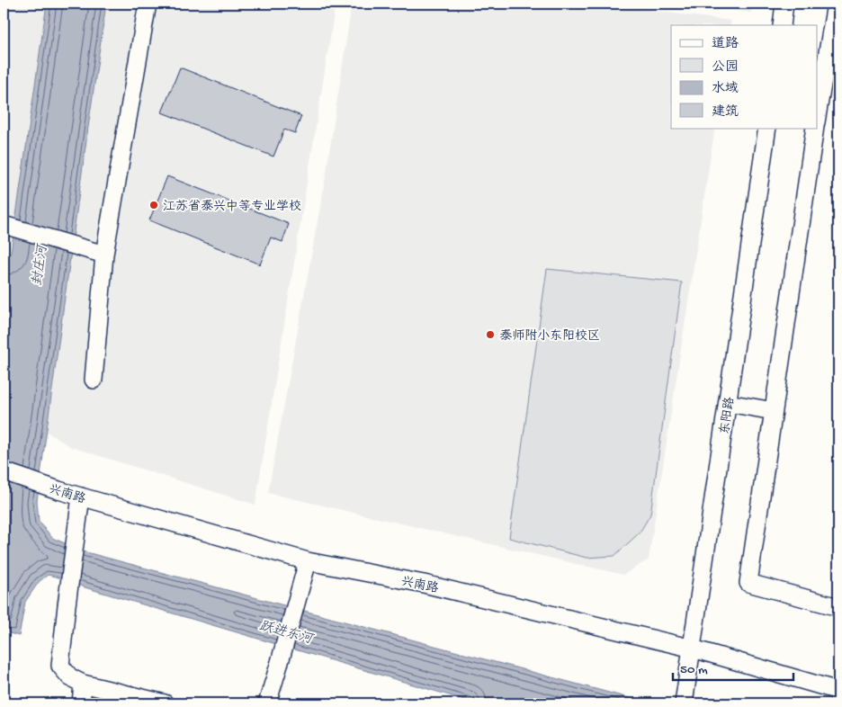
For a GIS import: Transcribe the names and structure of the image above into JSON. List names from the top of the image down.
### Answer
{
  "streets": {
    "street": ["东阳路", "兴南路"]
  },
  "crossings": [
    ["东阳路", "兴南路"]
  ],
  "water": ["封庄河", "跃进东河"],
  "places": ["江苏省泰兴中等专业学校", "泰师附小东阳校区"],
  "legend": [
    "道路",
    "公园",
    "水域",
    "建筑"
  ],
  "scale_bar": "50 m"
}
